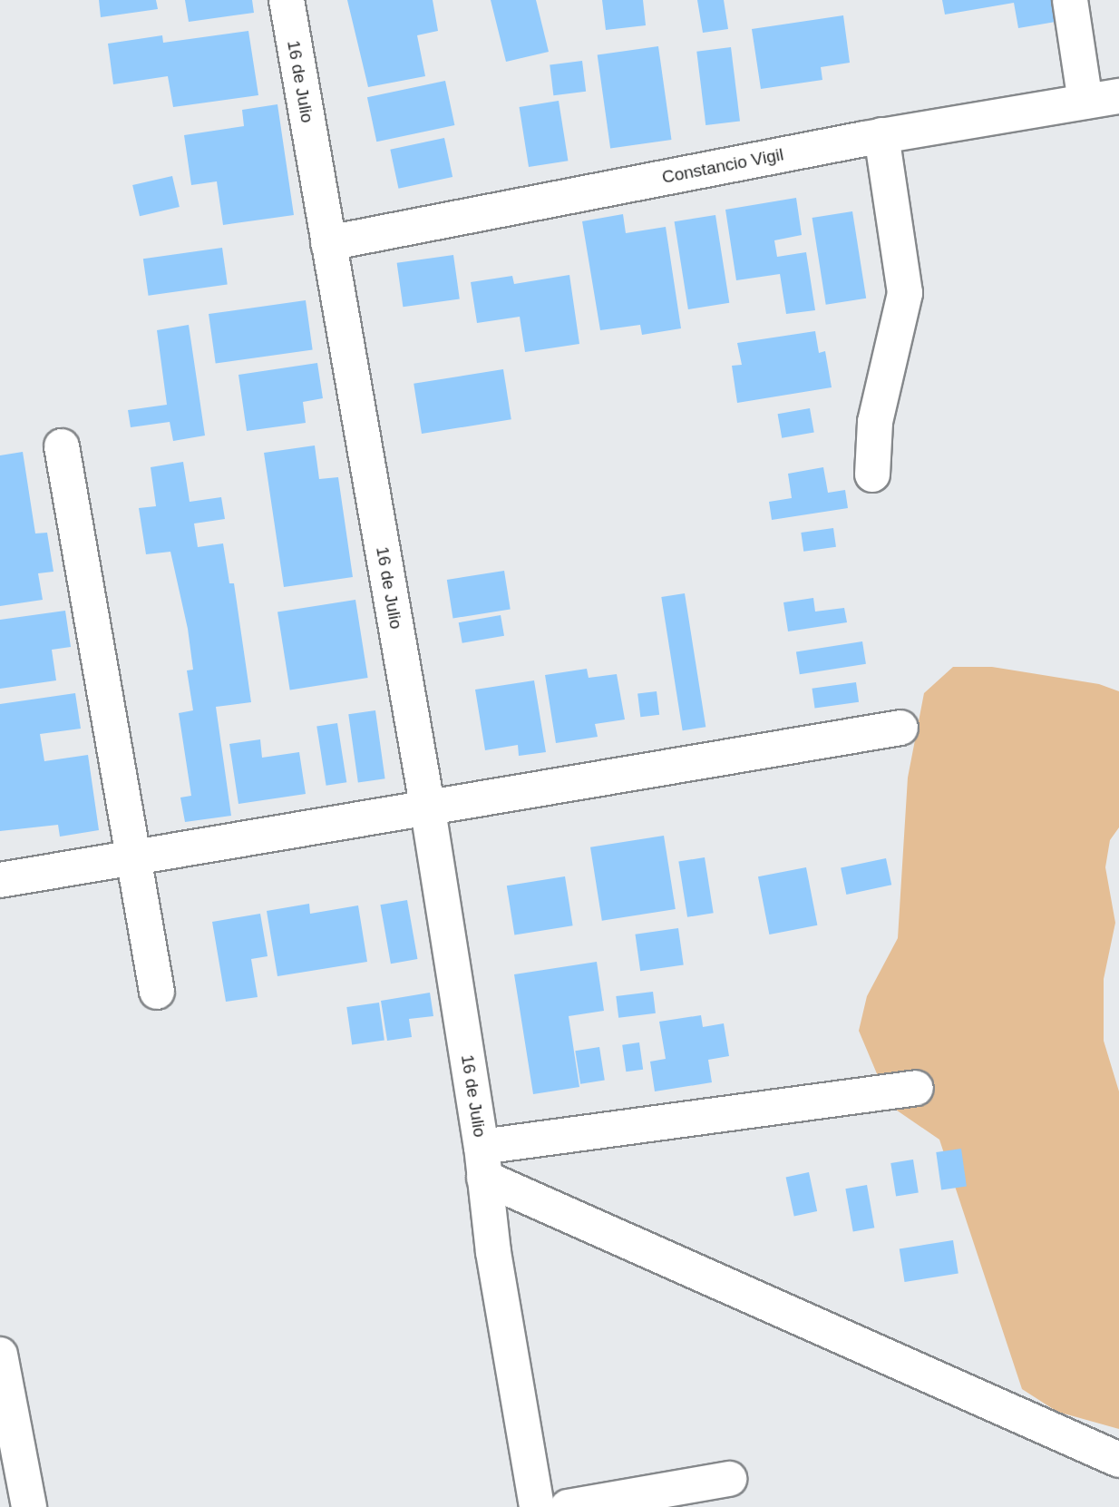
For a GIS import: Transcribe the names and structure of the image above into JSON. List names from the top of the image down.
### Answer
{
  "streets": {
    "street": ["16 de Julio", "Constancio Vigil"]
  },
  "crossings": [
    ["16 de Julio", "Constancio Vigil"]
  ]
}
